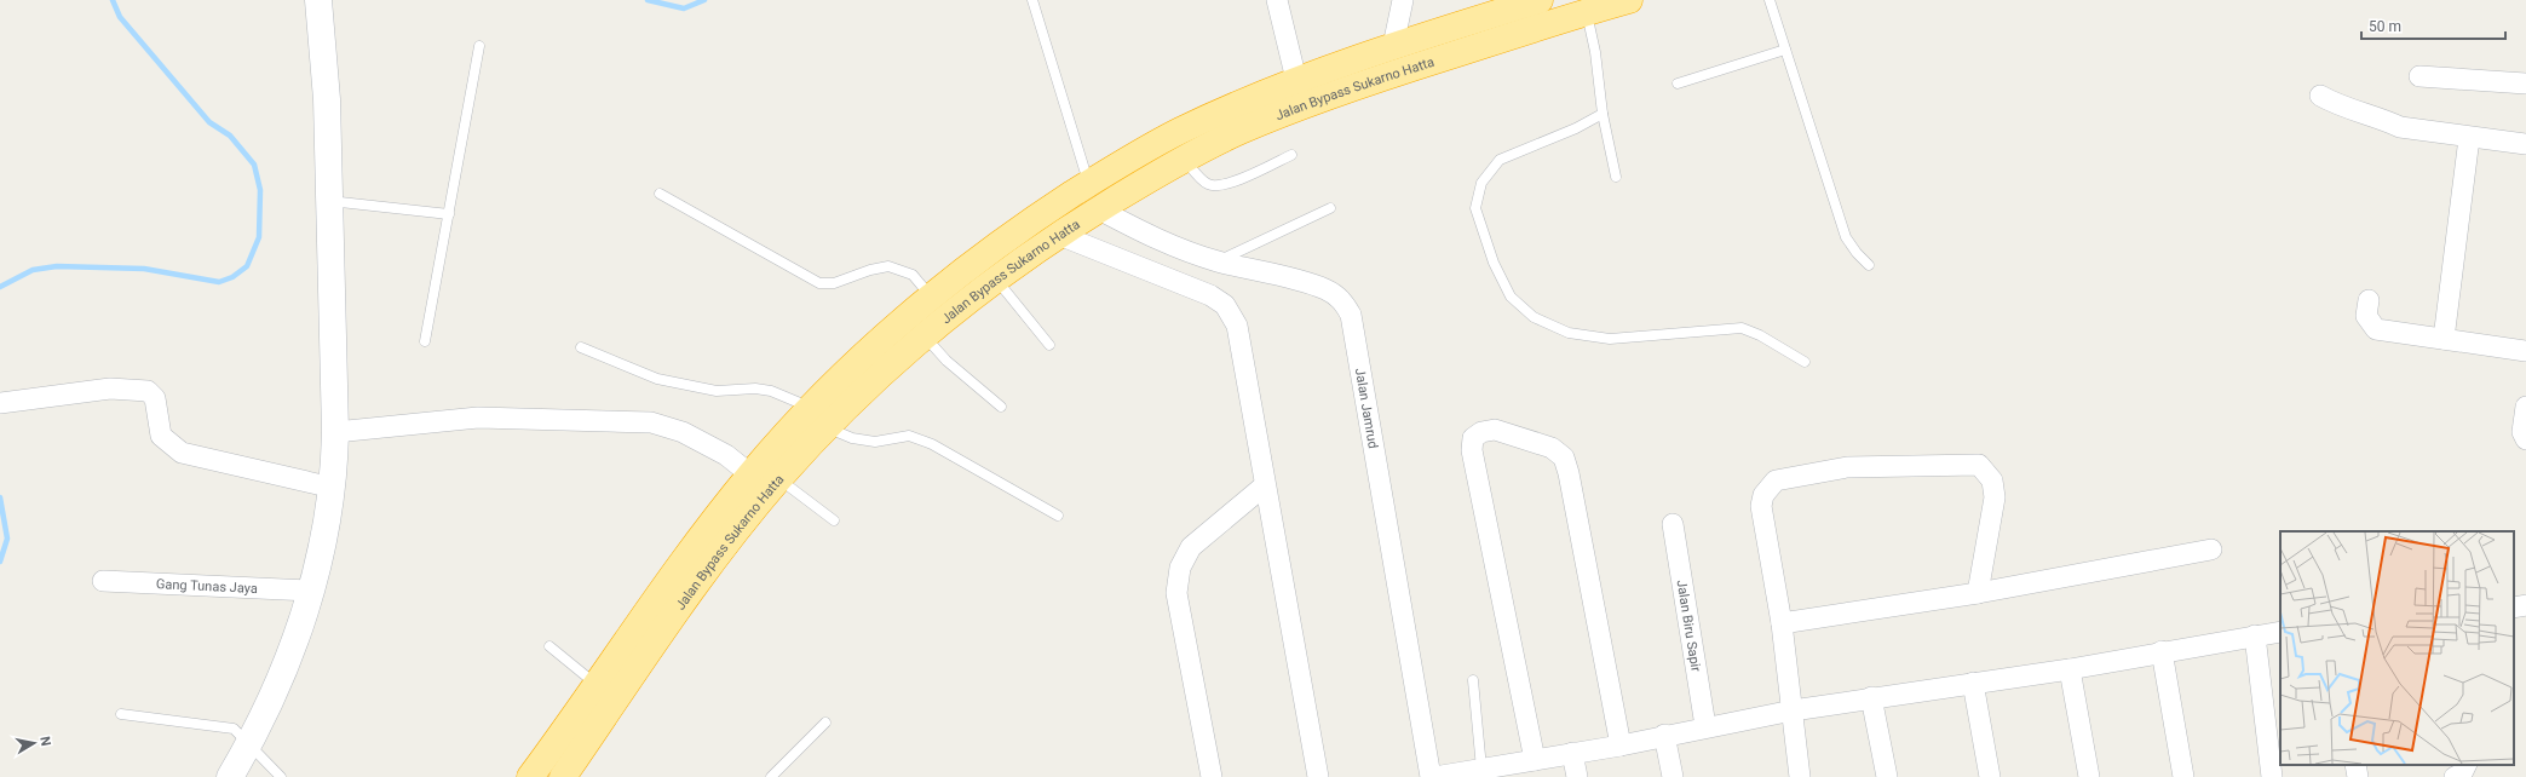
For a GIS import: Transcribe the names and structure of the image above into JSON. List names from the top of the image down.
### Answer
{
  "streets": {
    "highway": ["Jalan Bypass Sukarno Hatta"],
    "street": ["Jalan Jamrud", "Gang Tunas Jaya", "Jalan Biru Sapir"]
  },
  "crossings": [
    ["Jalan Bypass Sukarno Hatta", "Jalan Jamrud"]
  ],
  "scale_bar": "50 m",
  "north": "right"
}
